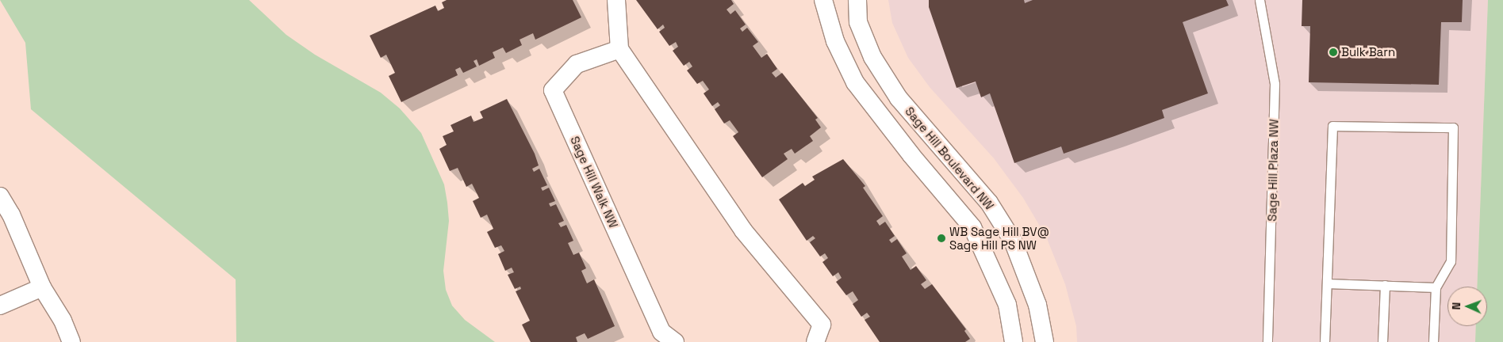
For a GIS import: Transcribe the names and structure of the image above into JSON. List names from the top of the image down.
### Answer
{
  "streets": {
    "street": ["Sage Hill Boulevard NW", "Sage Hill Walk NW"],
    "lane": ["Sage Hill Plaza NW"]
  },
  "places": ["Bulk Barn", "WB Sage Hill BV@ Sage Hill PS NW"],
  "north": "left"
}
